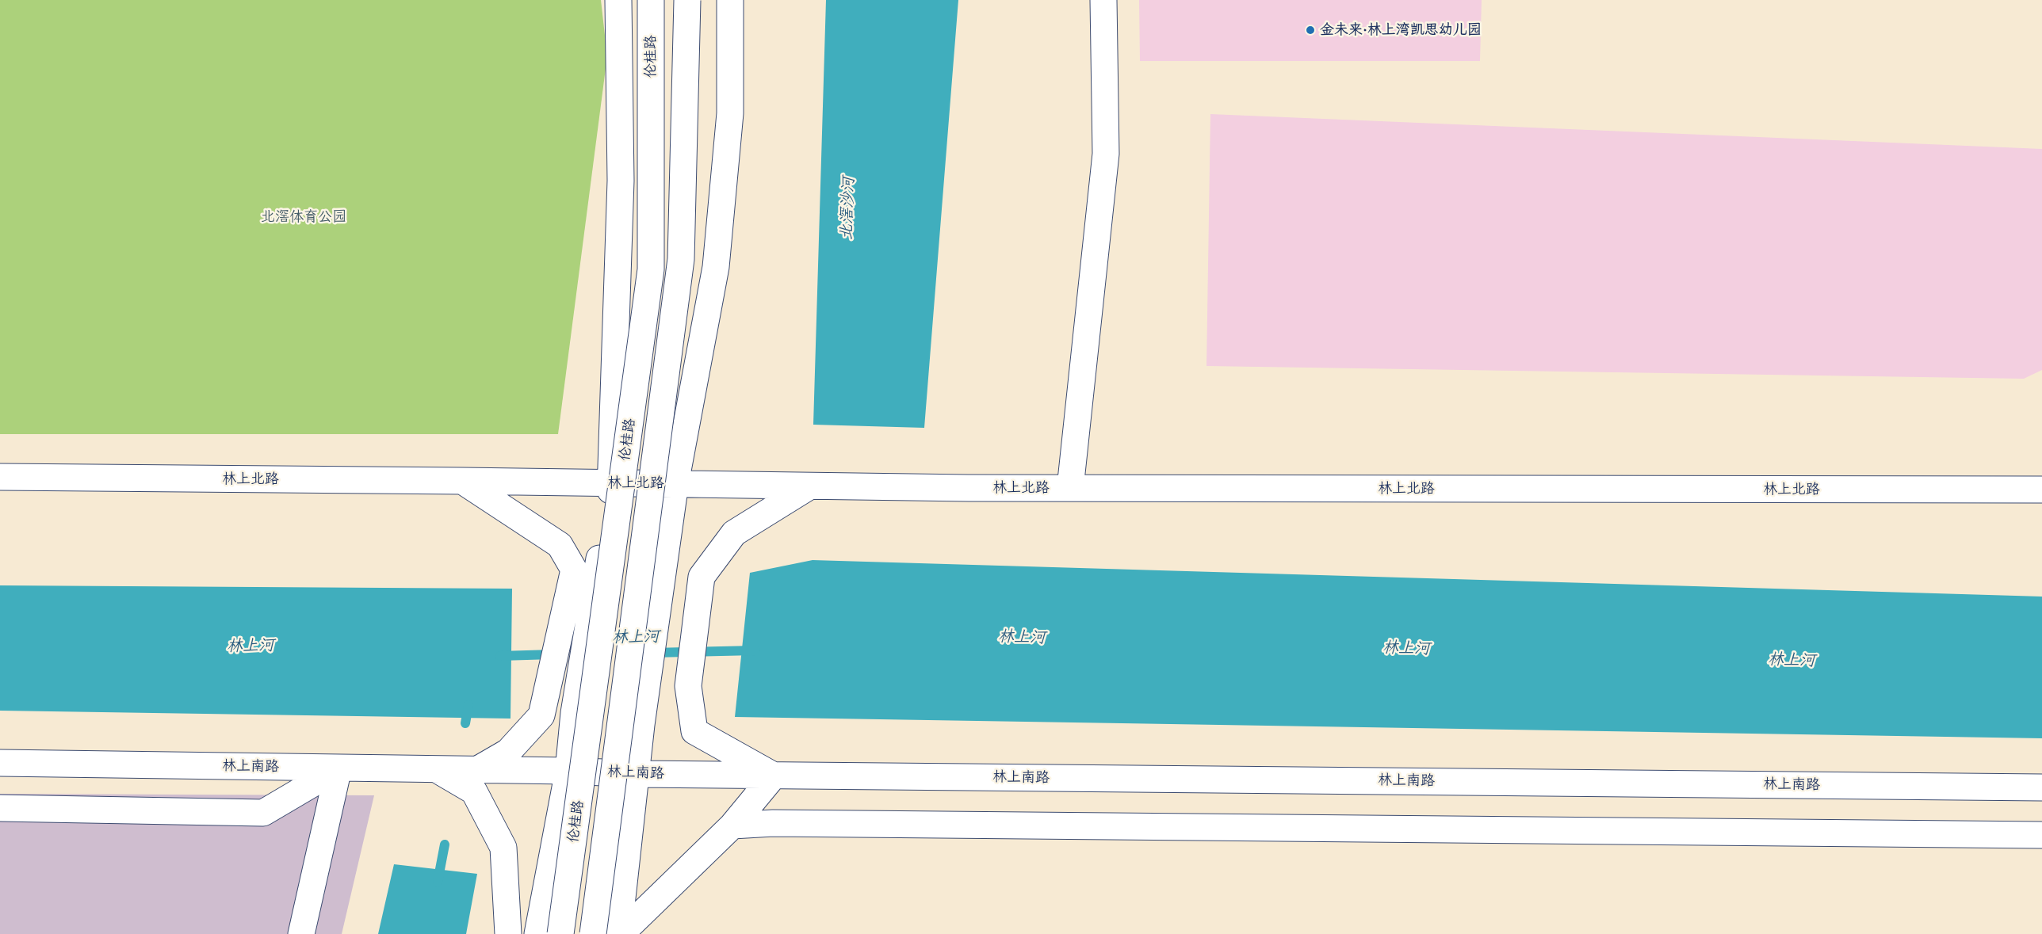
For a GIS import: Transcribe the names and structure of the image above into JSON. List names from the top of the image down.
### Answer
{
  "streets": {
    "main road": ["伦桂路", "林上北路", "林上南路"]
  },
  "water": ["北滘沙河", "林上河"],
  "parks": ["北滘体育公园"],
  "places": ["金未来·林上湾凯思幼儿园"]
}
